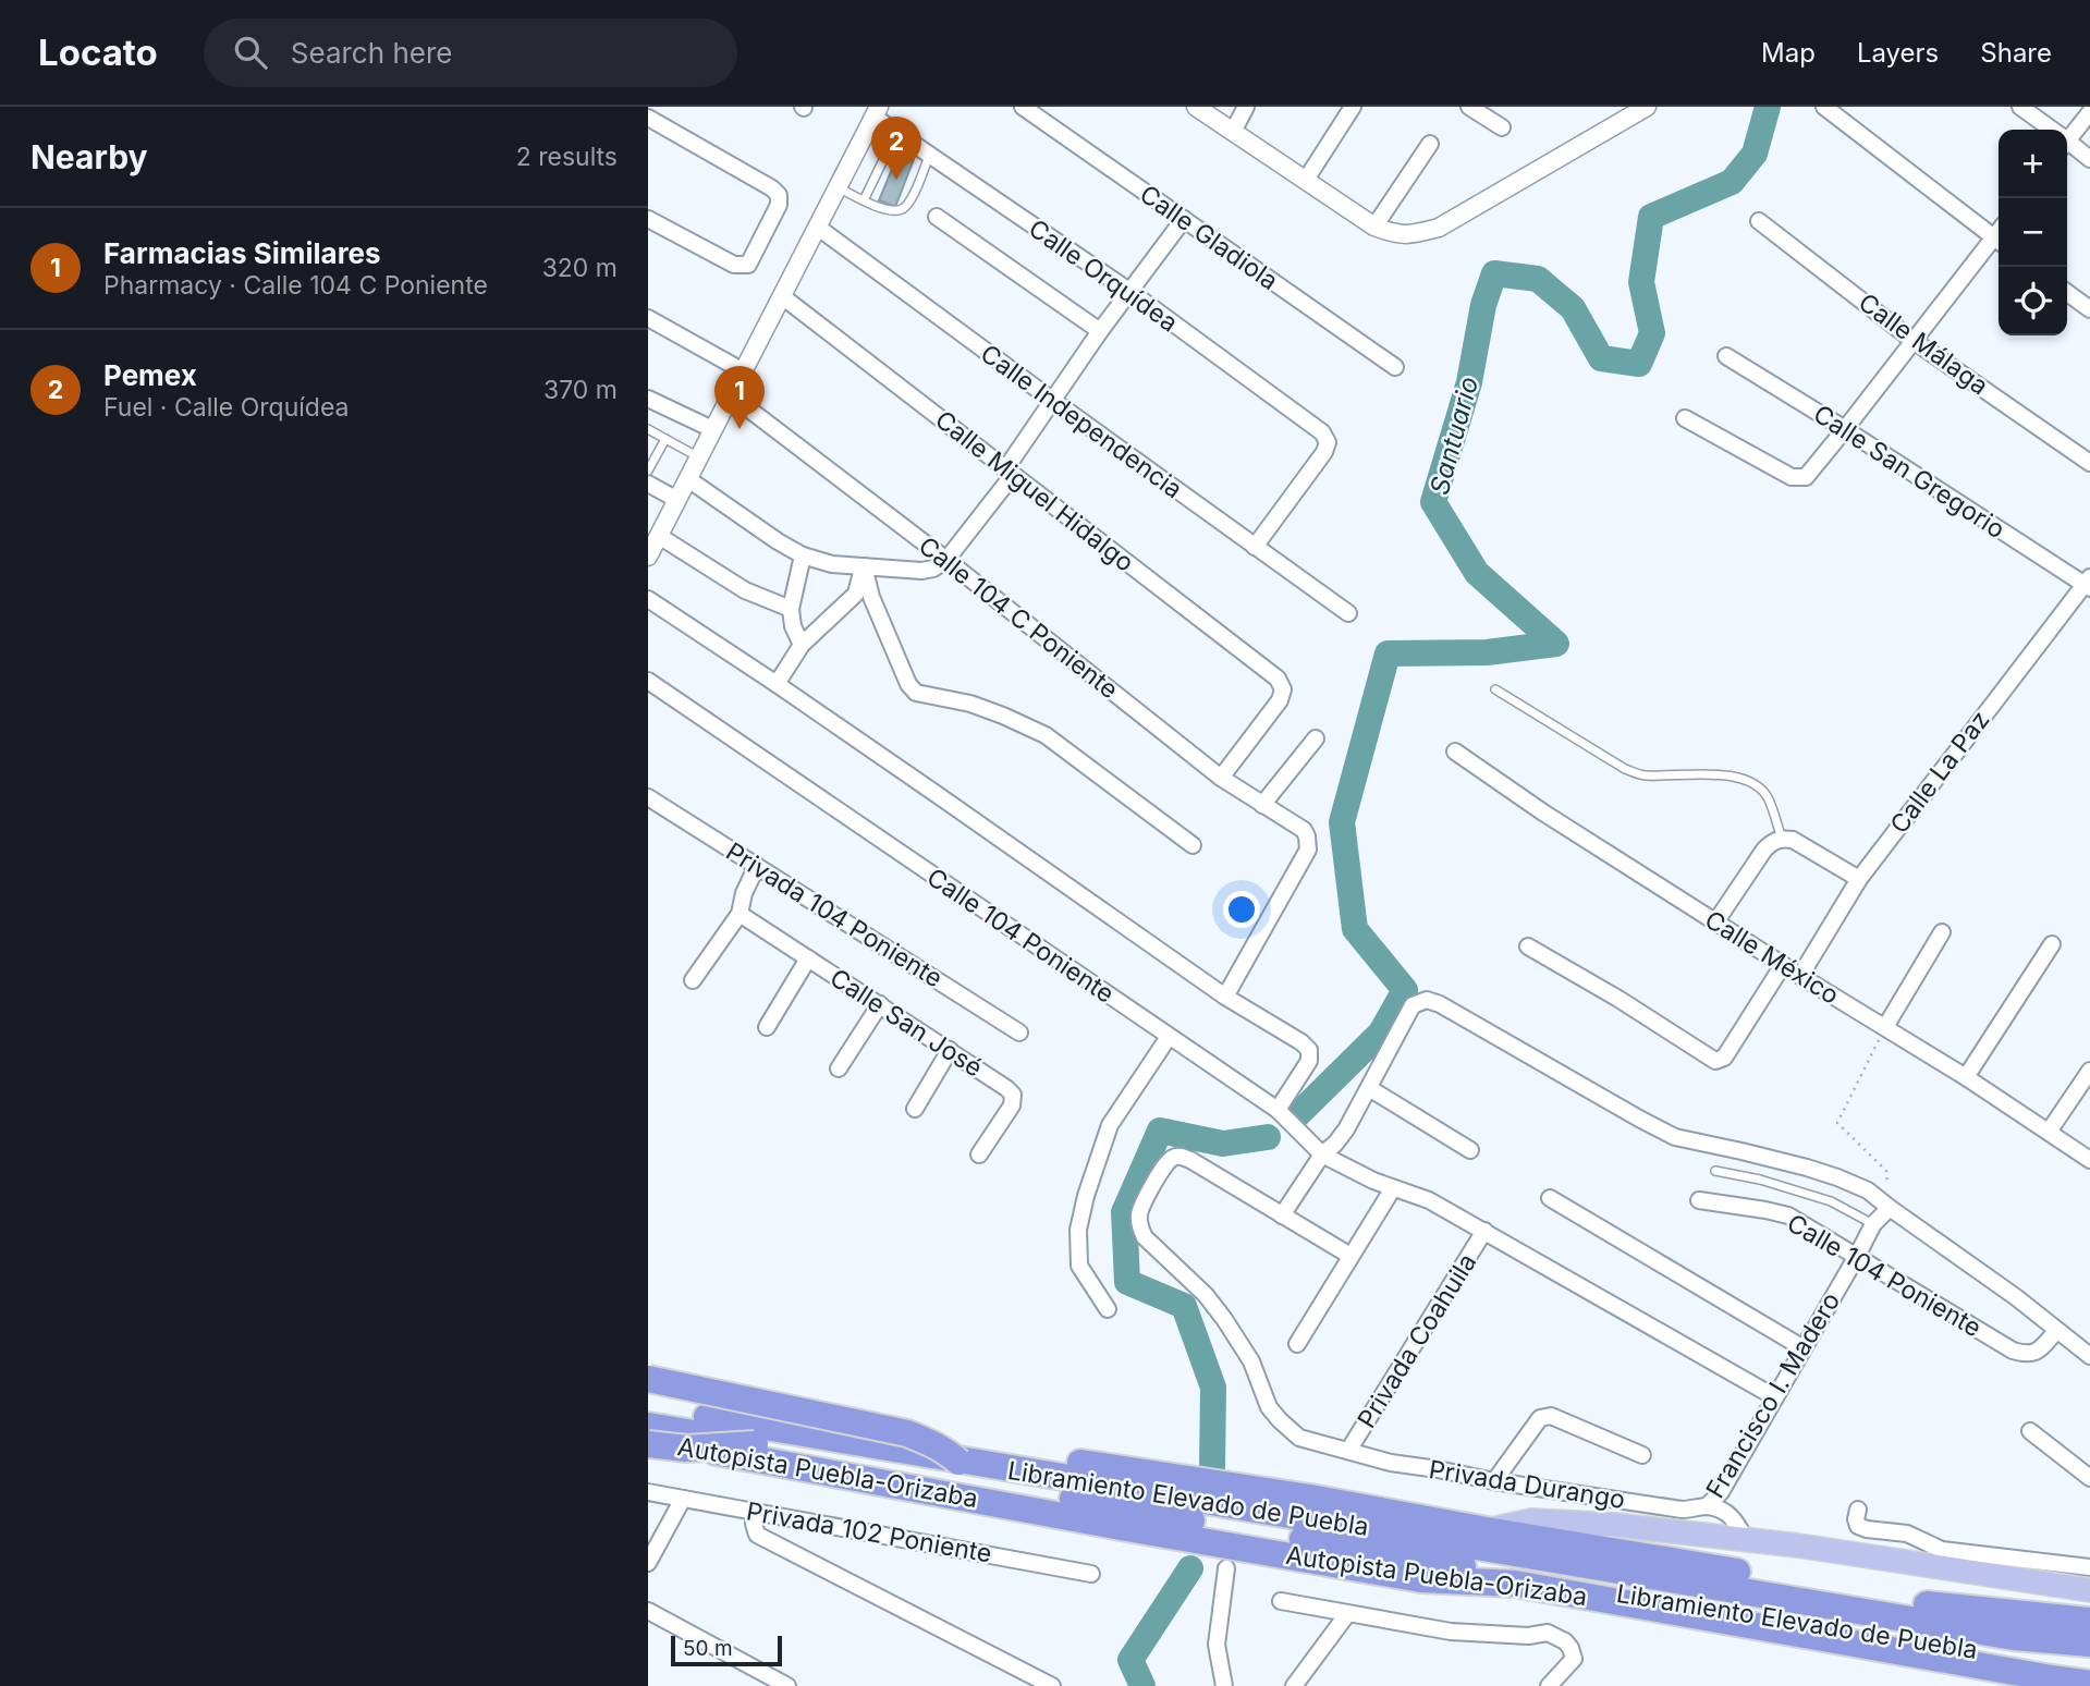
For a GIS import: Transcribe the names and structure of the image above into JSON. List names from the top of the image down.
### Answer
{
  "streets": {
    "highway": ["Autopista Puebla-Orizaba", "Libramiento Elevado de Puebla"],
    "street": [
      "Calle Gladiola",
      "Calle Orquídea",
      "Calle Málaga",
      "Calle Independencia",
      "Calle San Gregorio",
      "Calle Miguel Hidalgo",
      "Calle 104 C Poniente",
      "Calle La Paz",
      "Privada 104 Poniente",
      "Calle 104 Poniente",
      "Calle México",
      "Calle San José",
      "Privada Coahuila",
      "Francisco I. Madero",
      "Privada Durango",
      "Privada 102 Poniente"
    ]
  },
  "crossings": [
    ["Calle Orquídea", "Calle Independencia"],
    ["Calle San Gregorio", "Calle La Paz"],
    ["Calle Miguel Hidalgo", "Calle 104 C Poniente"],
    ["Calle La Paz", "Calle México"],
    ["Calle 104 Poniente", "Privada Coahuila"],
    ["Calle 104 Poniente", "Francisco I. Madero"],
    ["Privada Coahuila", "Privada Durango"],
    ["Francisco I. Madero", "Privada Durango"]
  ],
  "water": ["Santuario"],
  "scale_bar": "50 m",
  "page": {
    "header": "Locato",
    "search": "Search here",
    "nav": ["Map", "Layers", "Share"],
    "heading": ["Nearby", "2 results"],
    "pins": ["2", "1"],
    "map_buttons": ["+", "−"],
    "list": [
      {
        "mark": "1",
        "name": "Farmacias Similares",
        "note": "Pharmacy · Calle 104 C Poniente",
        "value": "320 m"
      },
      {
        "mark": "2",
        "name": "Pemex",
        "note": "Fuel · Calle Orquídea",
        "value": "370 m"
      }
    ],
    "scale": "50 m"
  }
}
